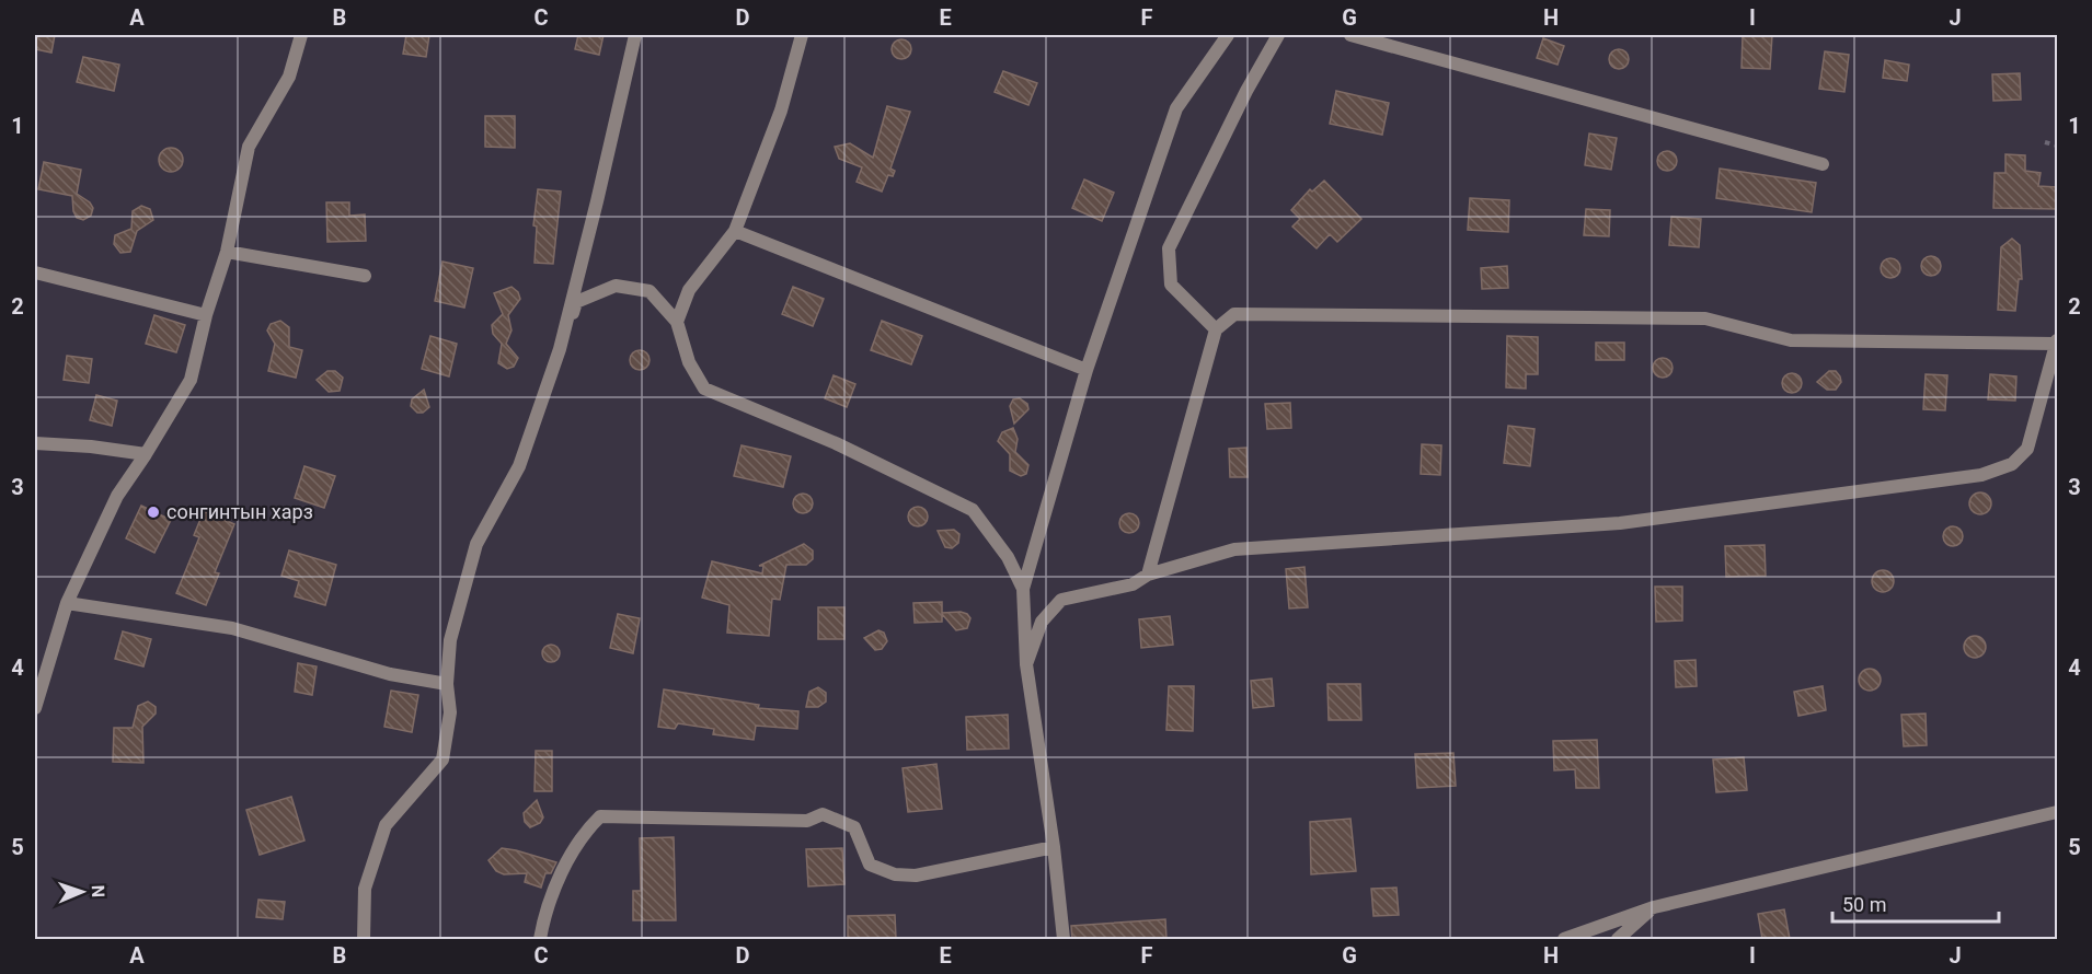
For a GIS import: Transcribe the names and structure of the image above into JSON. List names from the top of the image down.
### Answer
{
  "places": ["сонгинтын харз"],
  "scale_bar": "50 m",
  "north": "right",
  "grid": {
    "columns": [
      "A",
      "B",
      "C",
      "D",
      "E",
      "F",
      "G",
      "H",
      "I",
      "J"
    ],
    "rows": [
      "1",
      "2",
      "3",
      "4",
      "5"
    ]
  }
}
